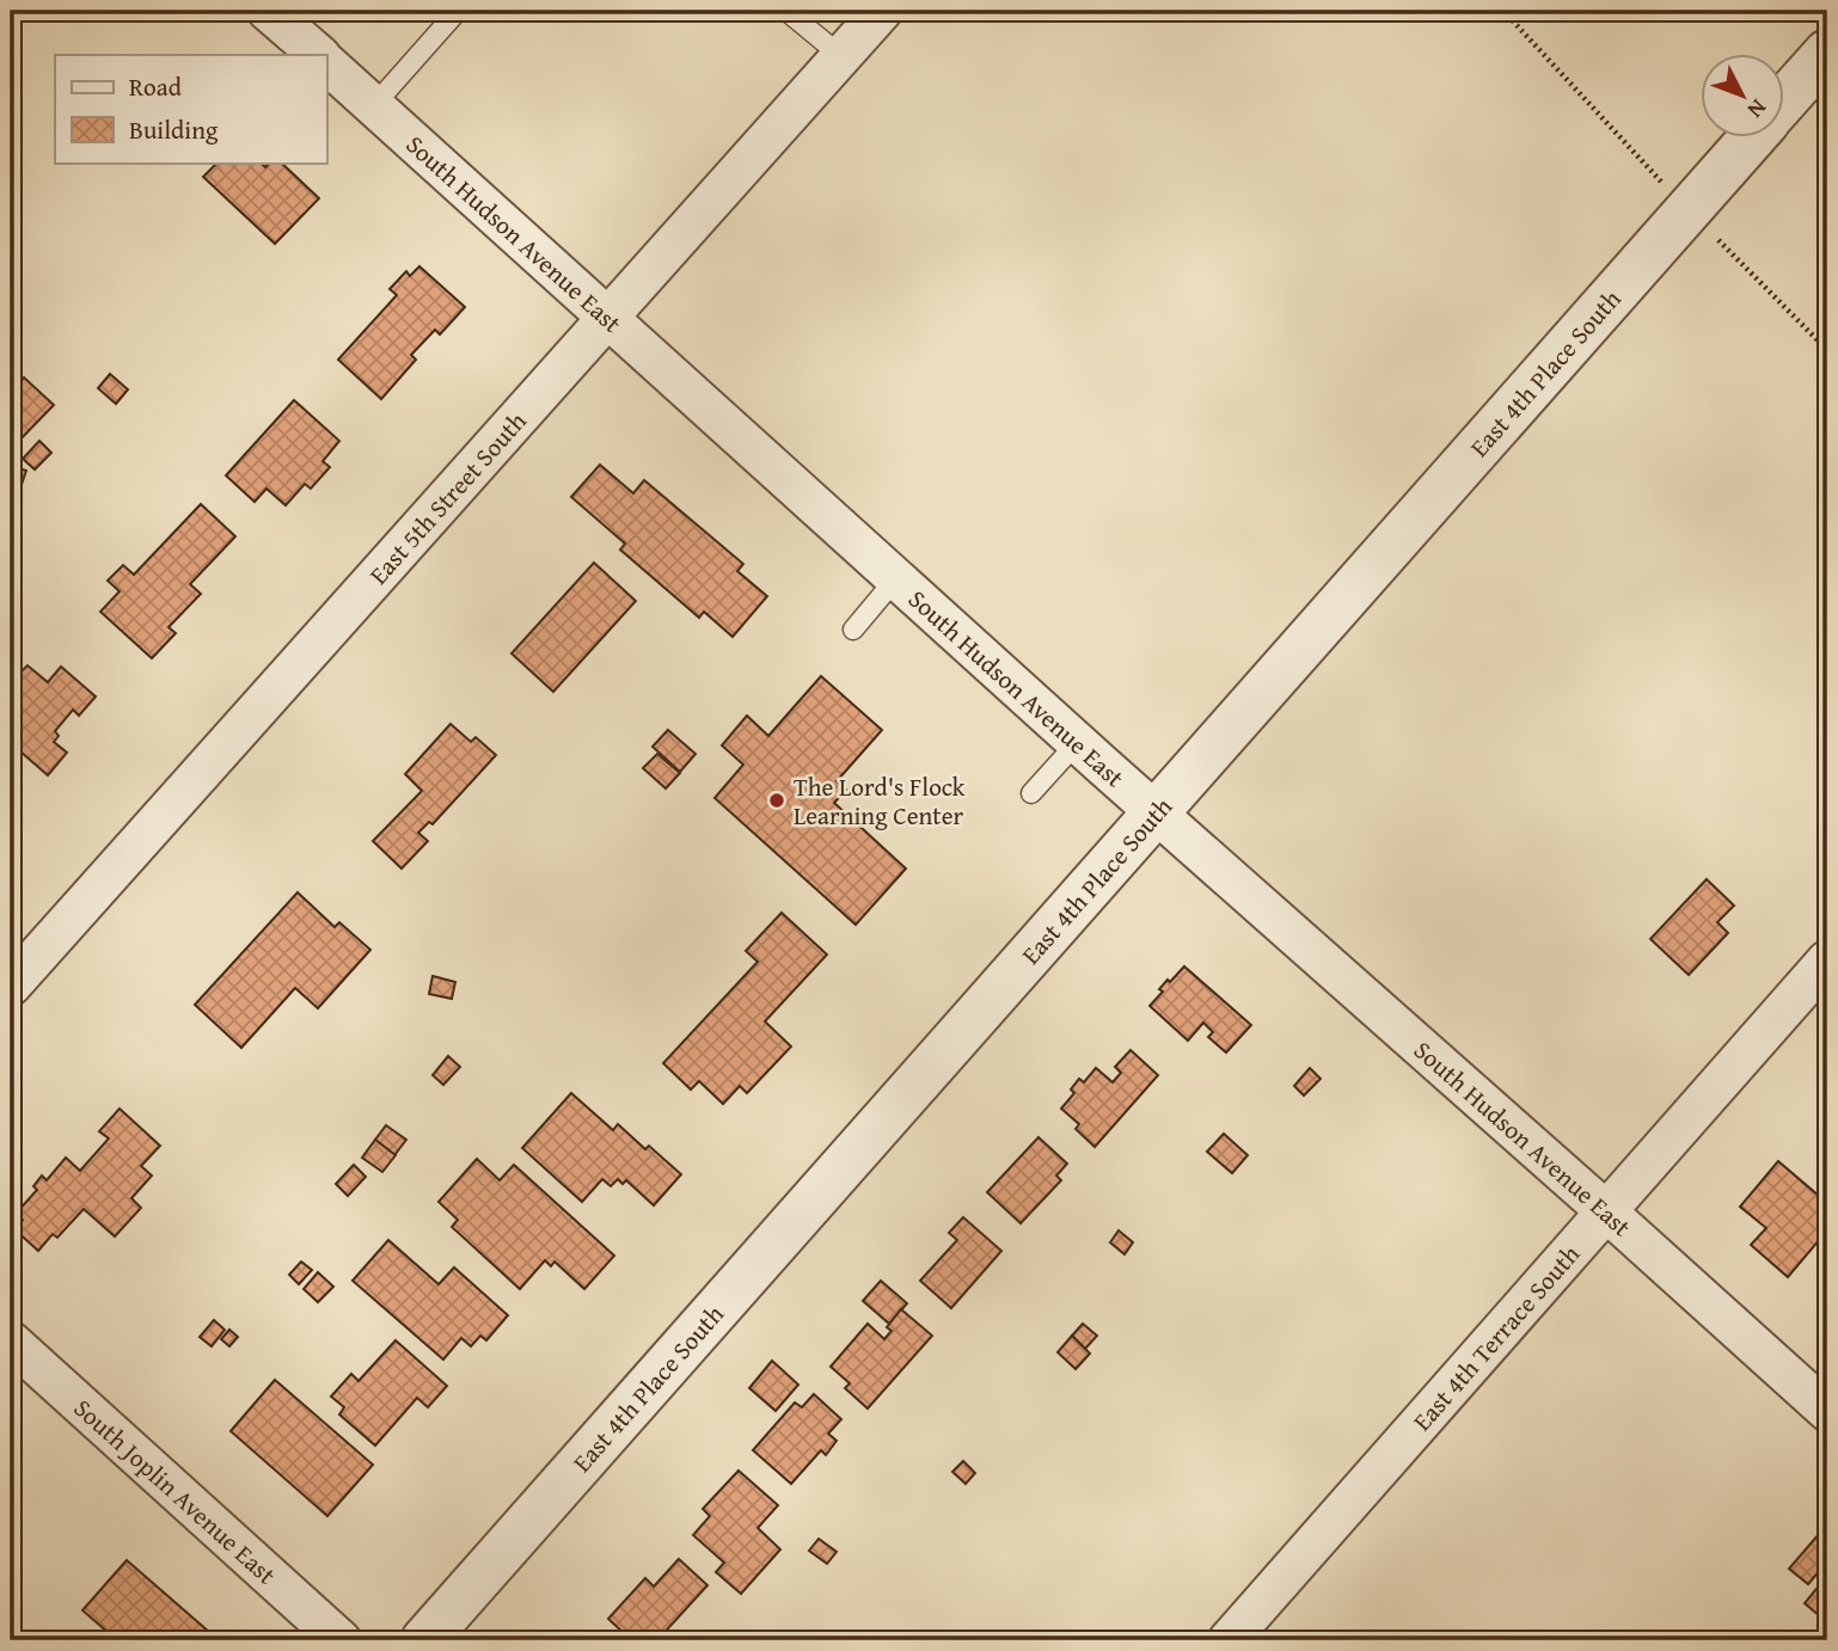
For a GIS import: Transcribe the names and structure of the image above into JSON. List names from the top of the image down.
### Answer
{
  "streets": {
    "street": [
      "South Hudson Avenue East",
      "East 4th Place South",
      "East 5th Street South",
      "East 4th Terrace South",
      "South Joplin Avenue East"
    ]
  },
  "crossings": [
    ["South Hudson Avenue East", "East 4th Place South"],
    ["South Hudson Avenue East", "East 5th Street South"],
    ["South Hudson Avenue East", "East 4th Terrace South"]
  ],
  "places": ["The Lord's Flock Learning Center"],
  "legend": ["Road", "Building"],
  "north": "bottom right"
}
